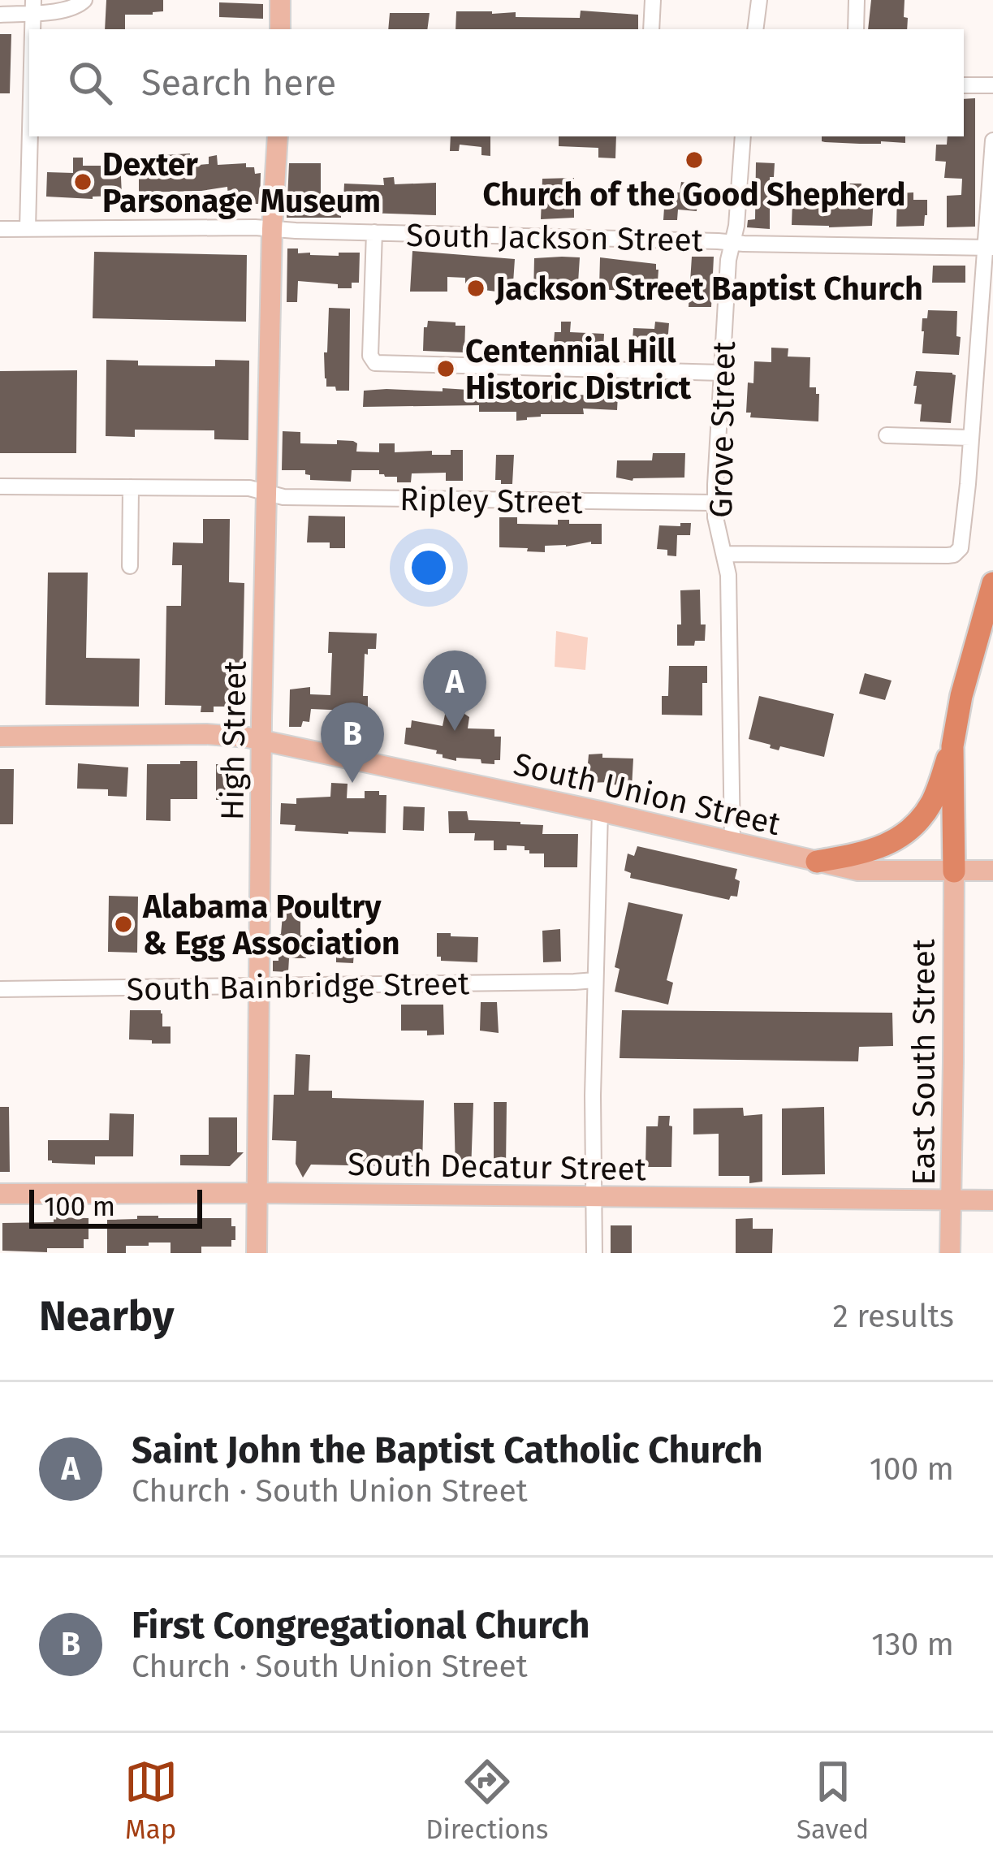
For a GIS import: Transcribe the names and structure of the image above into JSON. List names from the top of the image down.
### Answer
{
  "streets": {
    "main road": [
      "High Street",
      "South Union Street",
      "East South Street",
      "South Decatur Street"
    ],
    "street": [
      "South Jackson Street",
      "Grove Street",
      "Ripley Street",
      "South Bainbridge Street"
    ]
  },
  "crossings": [
    ["South Jackson Street", "Grove Street"],
    ["South Jackson Street", "High Street"],
    ["Grove Street", "Ripley Street"],
    ["Grove Street", "South Union Street"],
    ["Ripley Street", "High Street"],
    ["High Street", "South Union Street"],
    ["High Street", "South Bainbridge Street"],
    ["High Street", "South Decatur Street"],
    ["South Union Street", "East South Street"],
    ["East South Street", "South Decatur Street"]
  ],
  "places": [
    "Church of the Good Shepherd",
    "Dexter Parsonage Museum",
    "Jackson Street Baptist Church",
    "Centennial Hill Historic District",
    "Alabama Poultry & Egg Association"
  ],
  "scale_bar": "100 m",
  "page": {
    "search": "Search here",
    "pins": ["A", "B"],
    "scale": "100 m",
    "heading": ["Nearby", "2 results"],
    "list": [
      {
        "mark": "A",
        "name": "Saint John the Baptist Catholic Church",
        "note": "Church · South Union Street",
        "value": "100 m"
      },
      {
        "mark": "B",
        "name": "First Congregational Church",
        "note": "Church · South Union Street",
        "value": "130 m"
      }
    ],
    "nav": ["Map", "Directions", "Saved"]
  }
}
